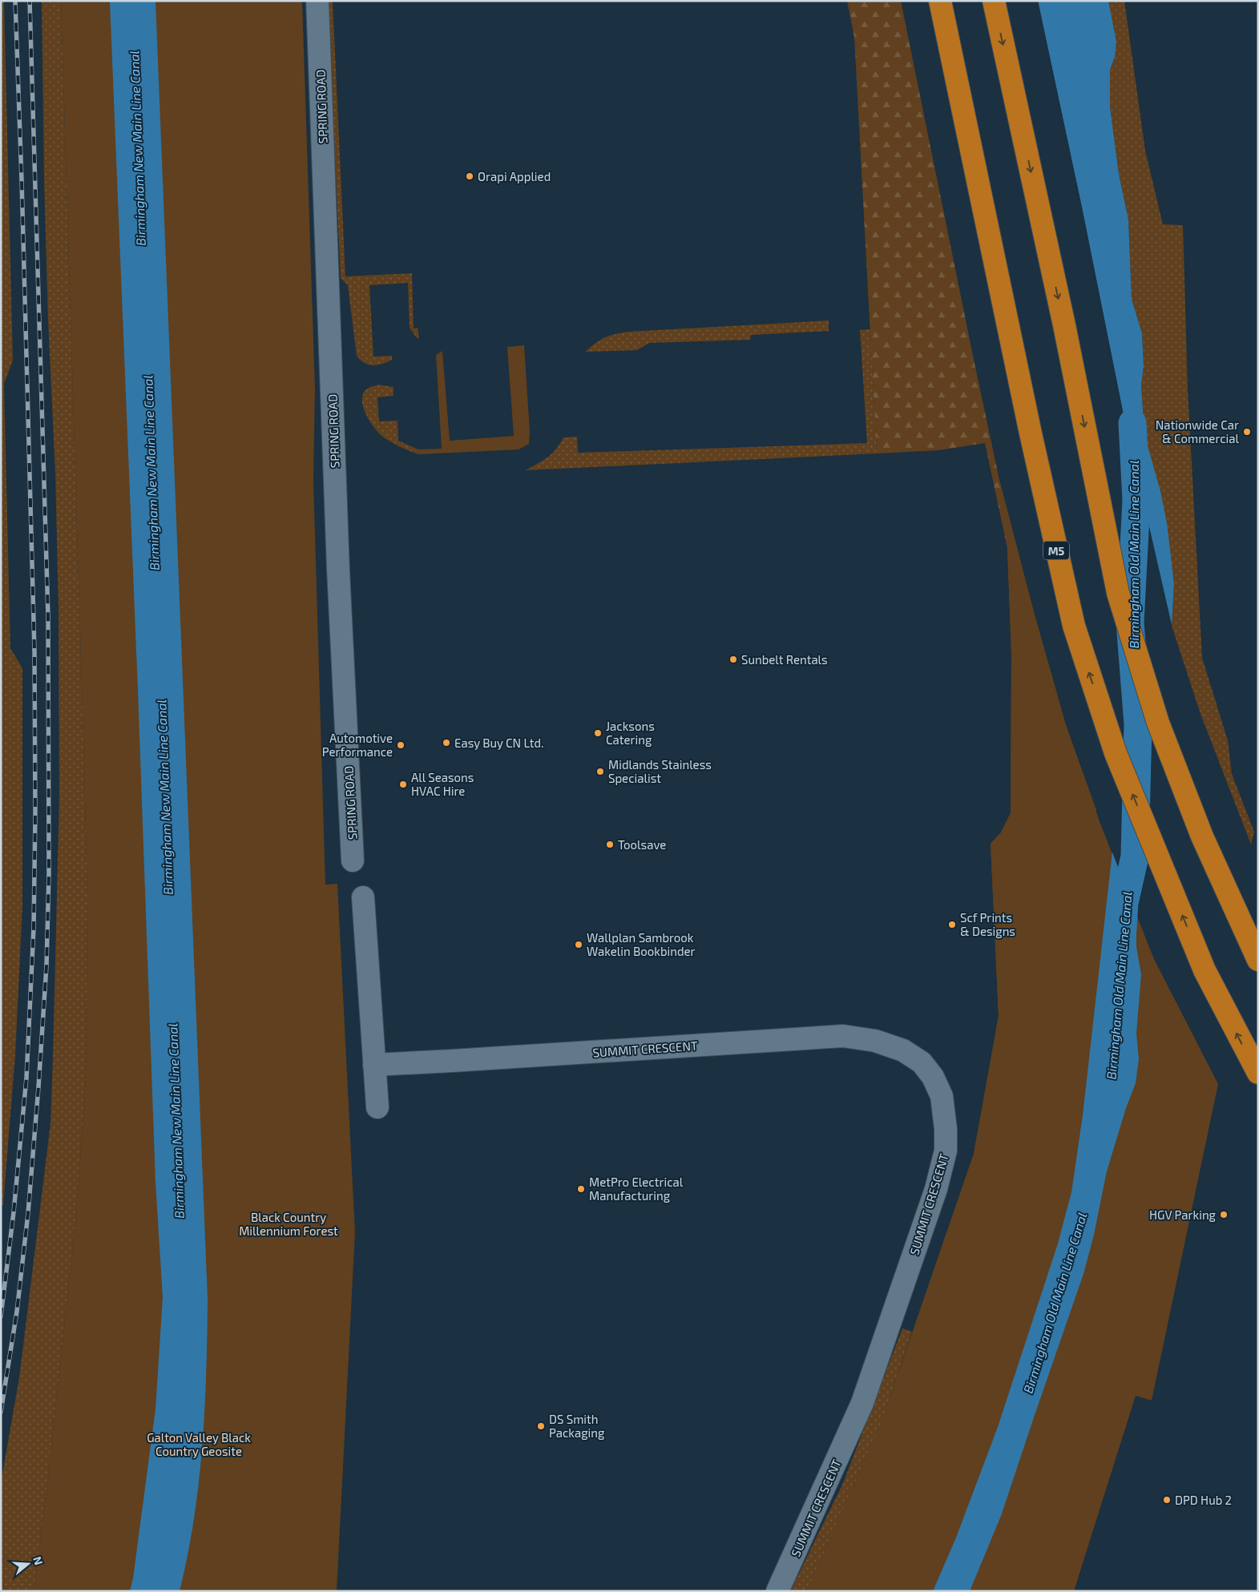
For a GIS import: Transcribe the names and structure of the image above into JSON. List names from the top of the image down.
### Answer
{
  "streets": {
    "highway": ["M5"],
    "street": ["SPRING ROAD", "SUMMIT CRESCENT"]
  },
  "water": ["Birmingham New Main Line Canal", "Birmingham Old Main Line Canal"],
  "parks": ["Black Country Millennium Forest", "Galton Valley Black Country Geosite"],
  "places": [
    "Orapi Applied",
    "Nationwide Car & Commercial",
    "Sunbelt Rentals",
    "Jacksons Catering",
    "Easy Buy CN Ltd.",
    "Automotive Performance",
    "Midlands Stainless Specialist",
    "All Seasons HVAC Hire",
    "Toolsave",
    "Scf Prints & Designs",
    "Wallplan Sambrook Wakelin Bookbinder",
    "MetPro Electrical Manufacturing",
    "HGV Parking",
    "DS Smith Packaging",
    "DPD Hub 2"
  ],
  "north": "right"
}
